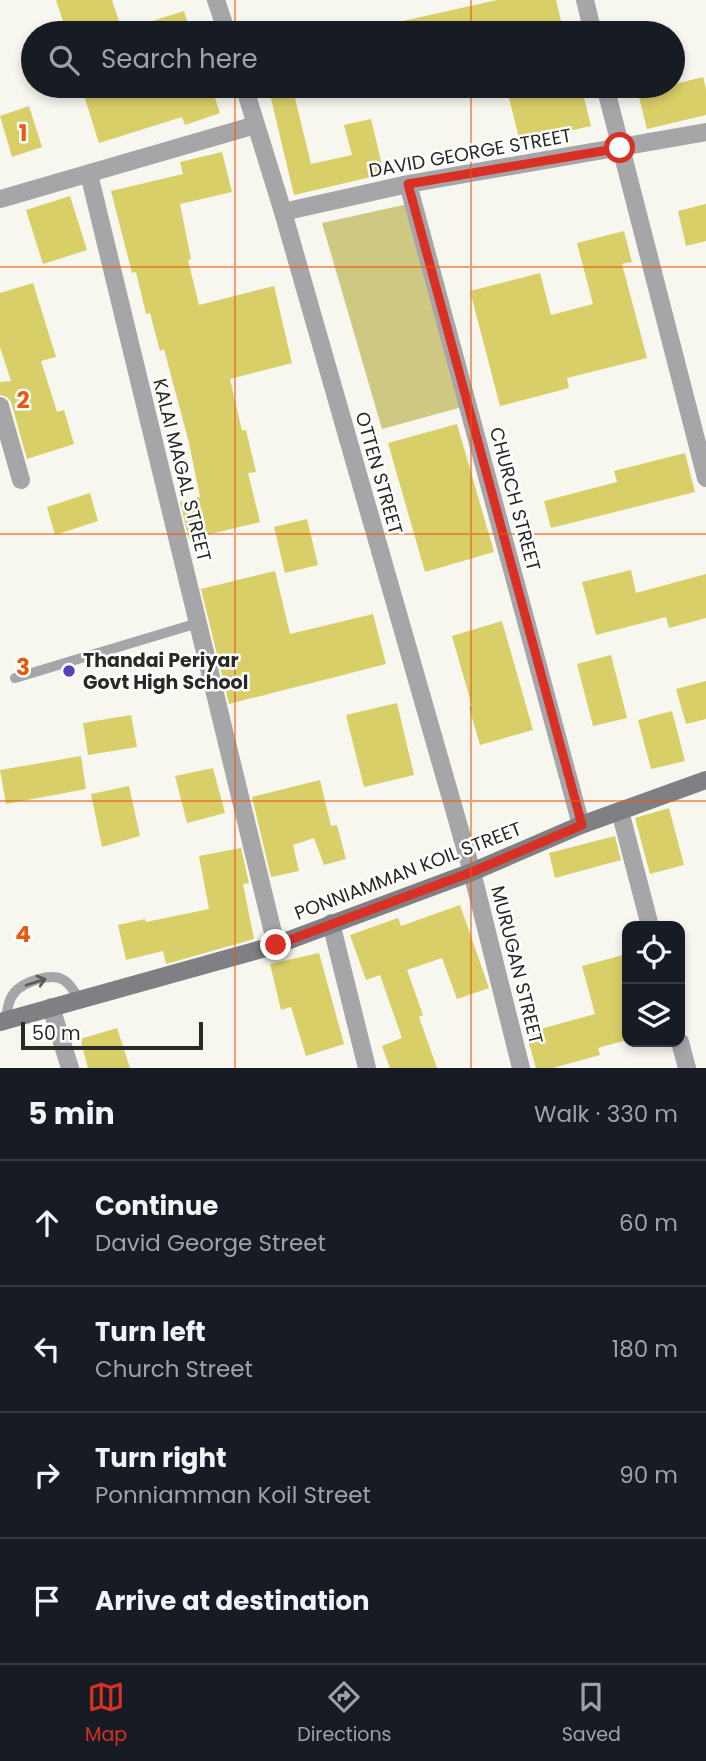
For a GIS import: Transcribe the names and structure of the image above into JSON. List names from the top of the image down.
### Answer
{
  "streets": {
    "street": [
      "DAVID GEORGE STREET",
      "KALAI MAGAL STREET",
      "OTTEN STREET",
      "CHURCH STREET",
      "PONNIAMMAN KOIL STREET",
      "MURUGAN STREET"
    ]
  },
  "crossings": [
    ["DAVID GEORGE STREET", "OTTEN STREET"],
    ["DAVID GEORGE STREET", "CHURCH STREET"],
    ["KALAI MAGAL STREET", "PONNIAMMAN KOIL STREET"],
    ["OTTEN STREET", "PONNIAMMAN KOIL STREET"],
    ["OTTEN STREET", "MURUGAN STREET"],
    ["CHURCH STREET", "PONNIAMMAN KOIL STREET"],
    ["PONNIAMMAN KOIL STREET", "MURUGAN STREET"]
  ],
  "places": ["Thandai Periyar Govt High School"],
  "scale_bar": "50 m",
  "page": {
    "search": "Search here",
    "scale": "50 m",
    "heading": ["5 min", "Walk · 330 m"],
    "list": [
      ["Continue", "David George Street", "60 m"],
      ["Turn left", "Church Street", "180 m"],
      ["Turn right", "Ponniamman Koil Street", "90 m"],
      "Arrive at destination"
    ],
    "nav": ["Map", "Directions", "Saved"]
  },
  "grid": {
    "rows": [
      "1",
      "2",
      "3",
      "4"
    ]
  }
}
